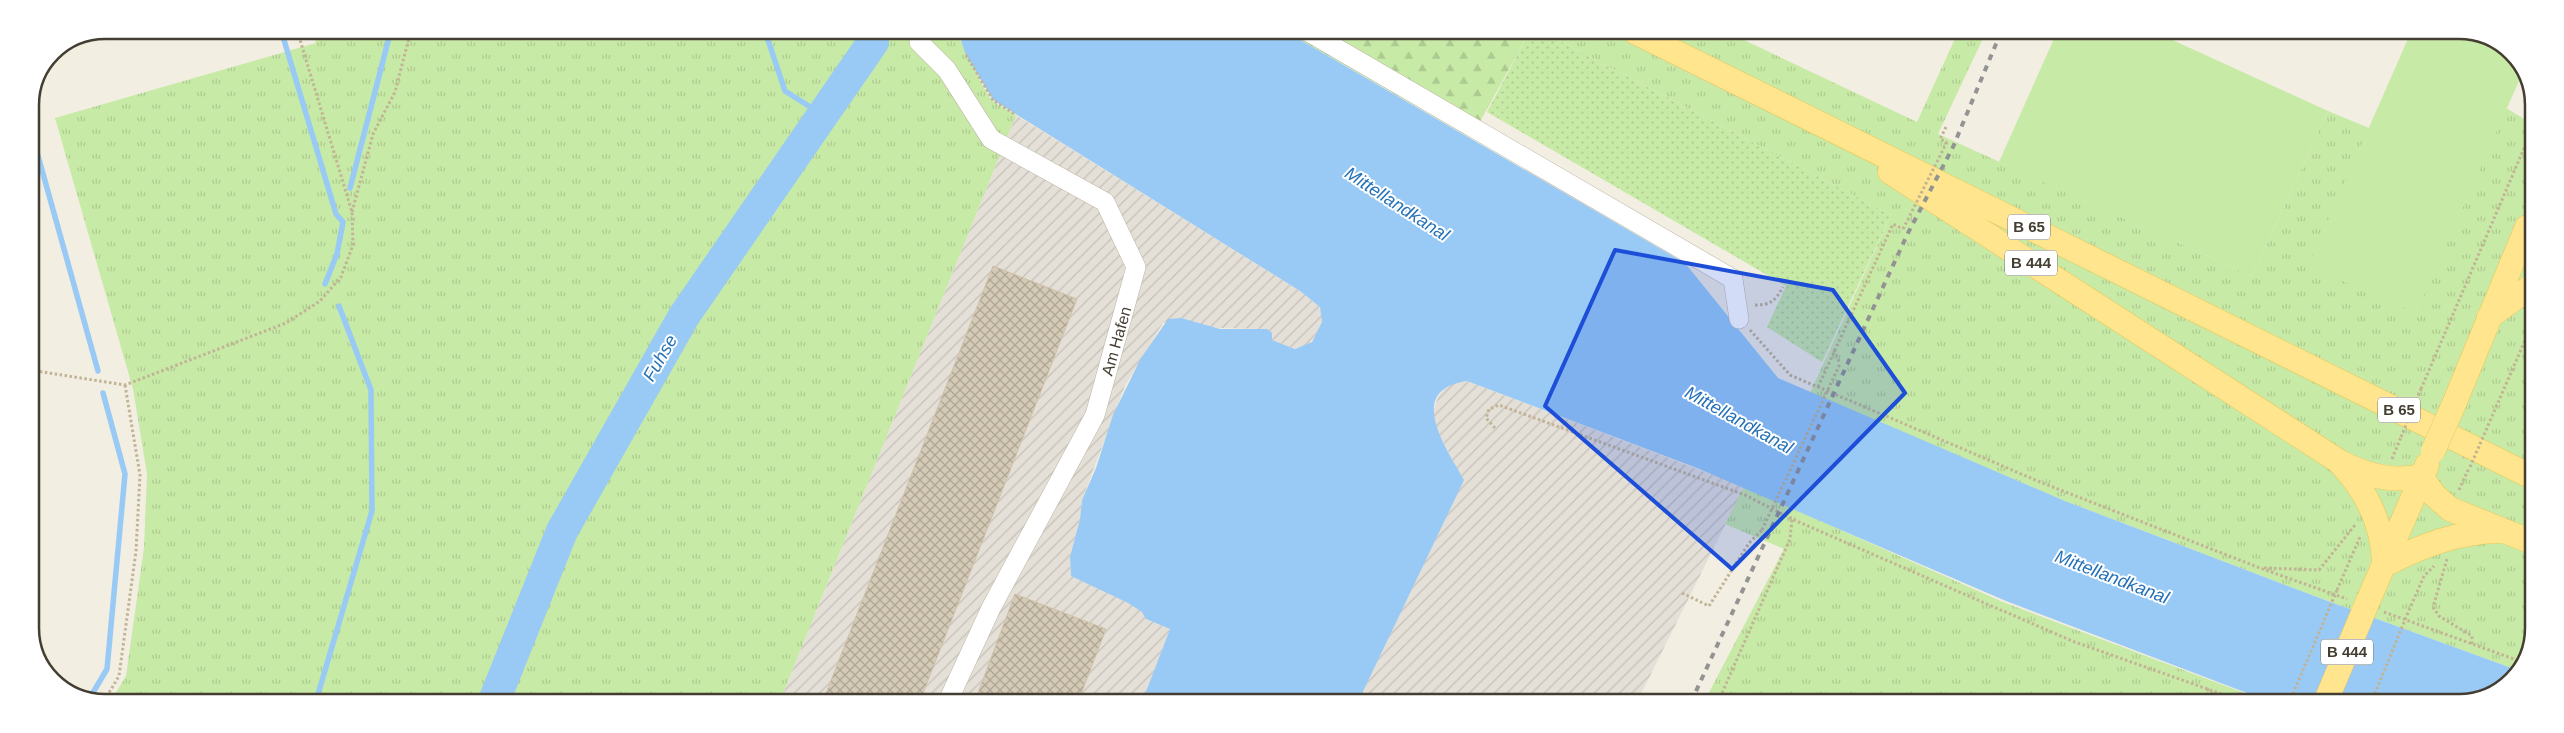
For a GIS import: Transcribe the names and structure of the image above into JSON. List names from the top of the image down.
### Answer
{
  "streets": {
    "main road": ["B 65", "B 444"],
    "lane": ["Am Hafen"]
  },
  "crossings": [
    ["B 65", "B 444"]
  ],
  "water": ["Mittellandkanal", "Fuhse"]
}
